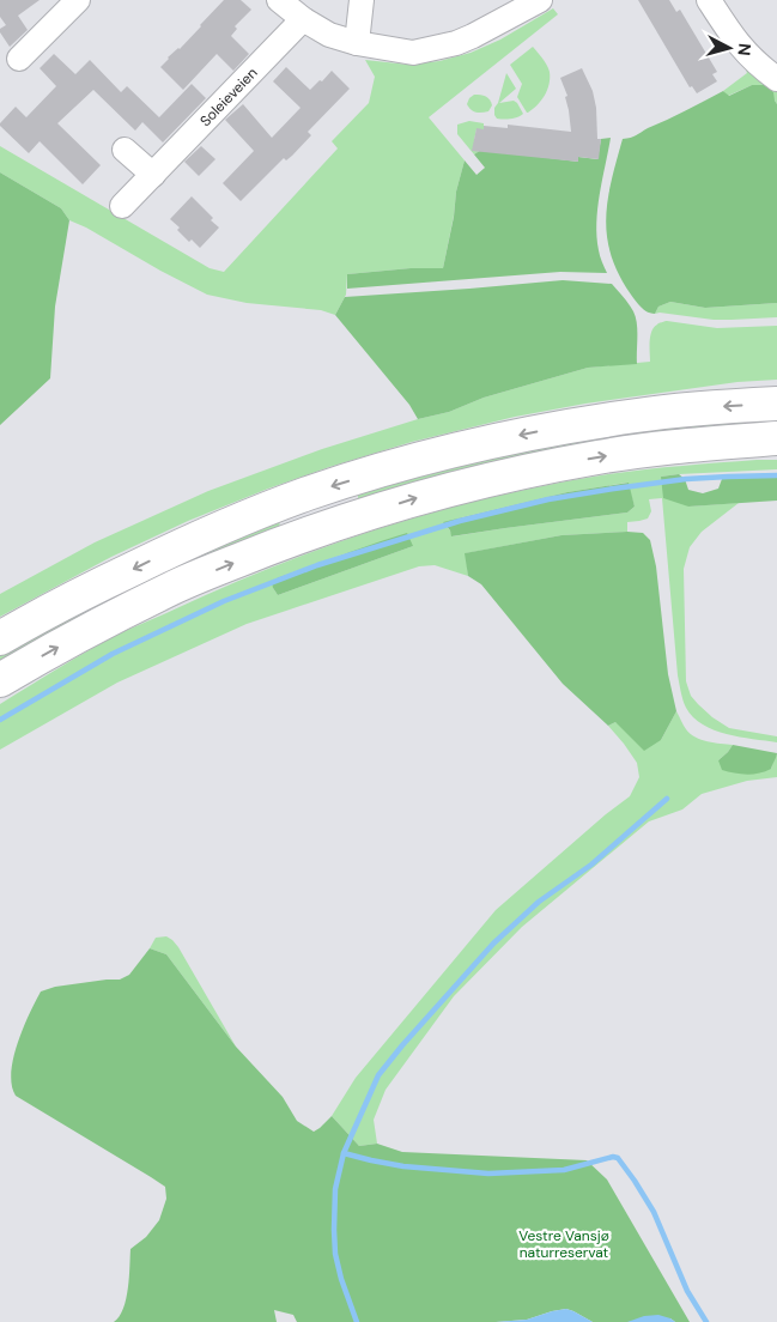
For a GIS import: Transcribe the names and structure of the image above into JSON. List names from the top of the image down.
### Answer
{
  "streets": {
    "street": ["Soleieveien"]
  },
  "parks": ["Vestre Vansjø naturreservat"],
  "north": "right"
}
